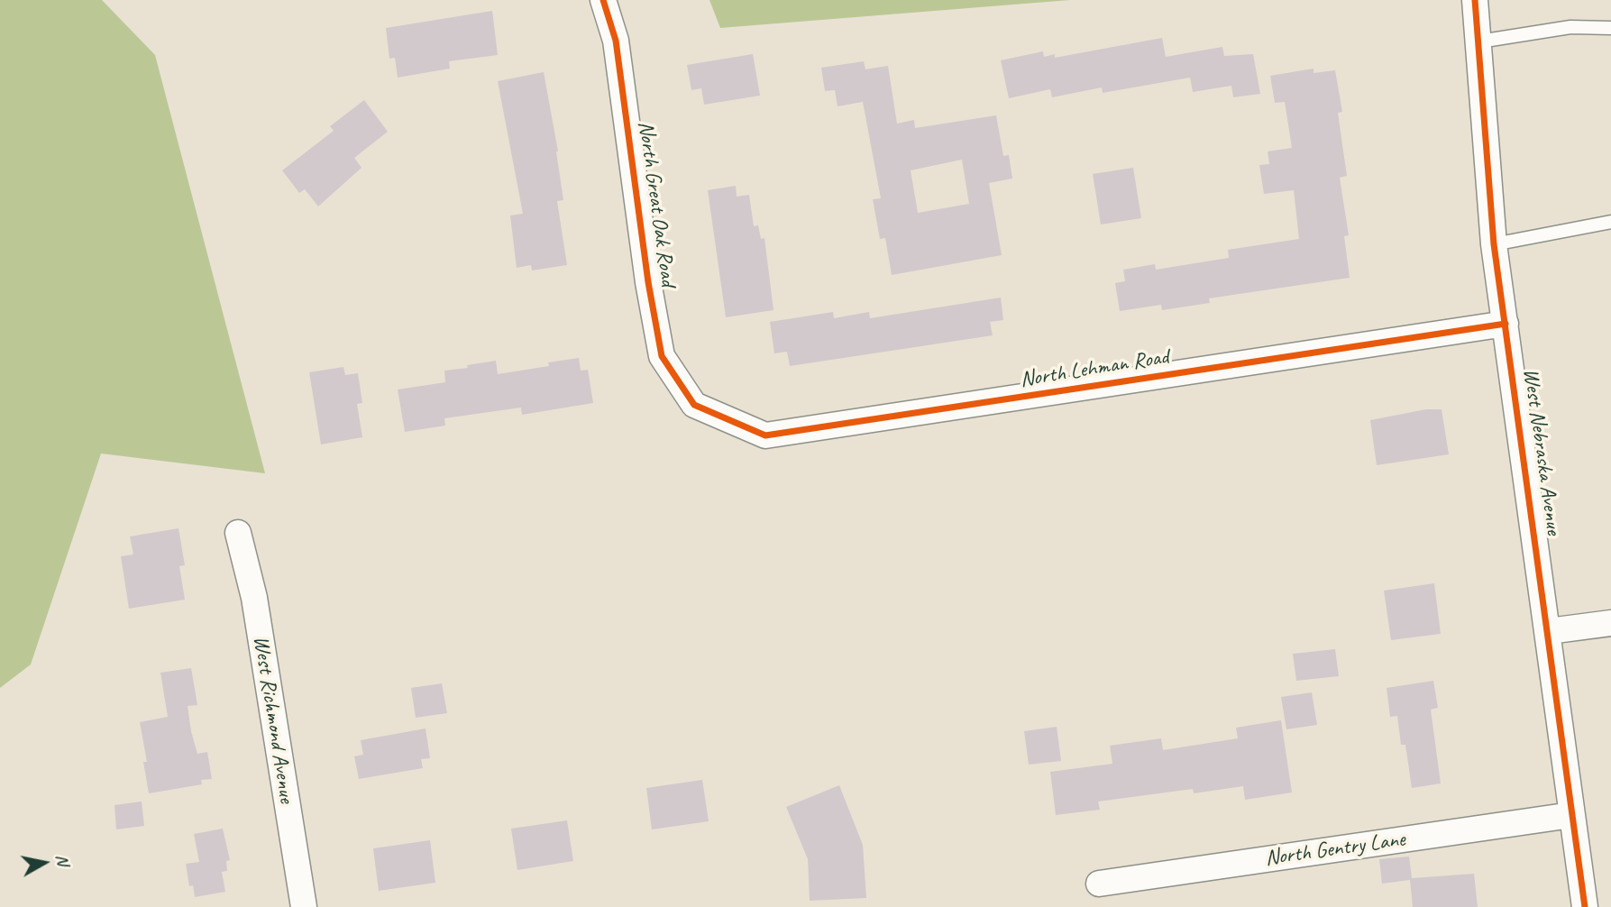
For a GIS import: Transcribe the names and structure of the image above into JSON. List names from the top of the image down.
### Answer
{
  "streets": {
    "street": [
      "North Great Oak Road",
      "North Lehman Road",
      "West Nebraska Avenue",
      "West Richmond Avenue",
      "North Gentry Lane"
    ]
  },
  "crossings": [
    ["North Great Oak Road", "North Lehman Road"],
    ["North Lehman Road", "West Nebraska Avenue"],
    ["West Nebraska Avenue", "North Gentry Lane"]
  ],
  "north": "right"
}
